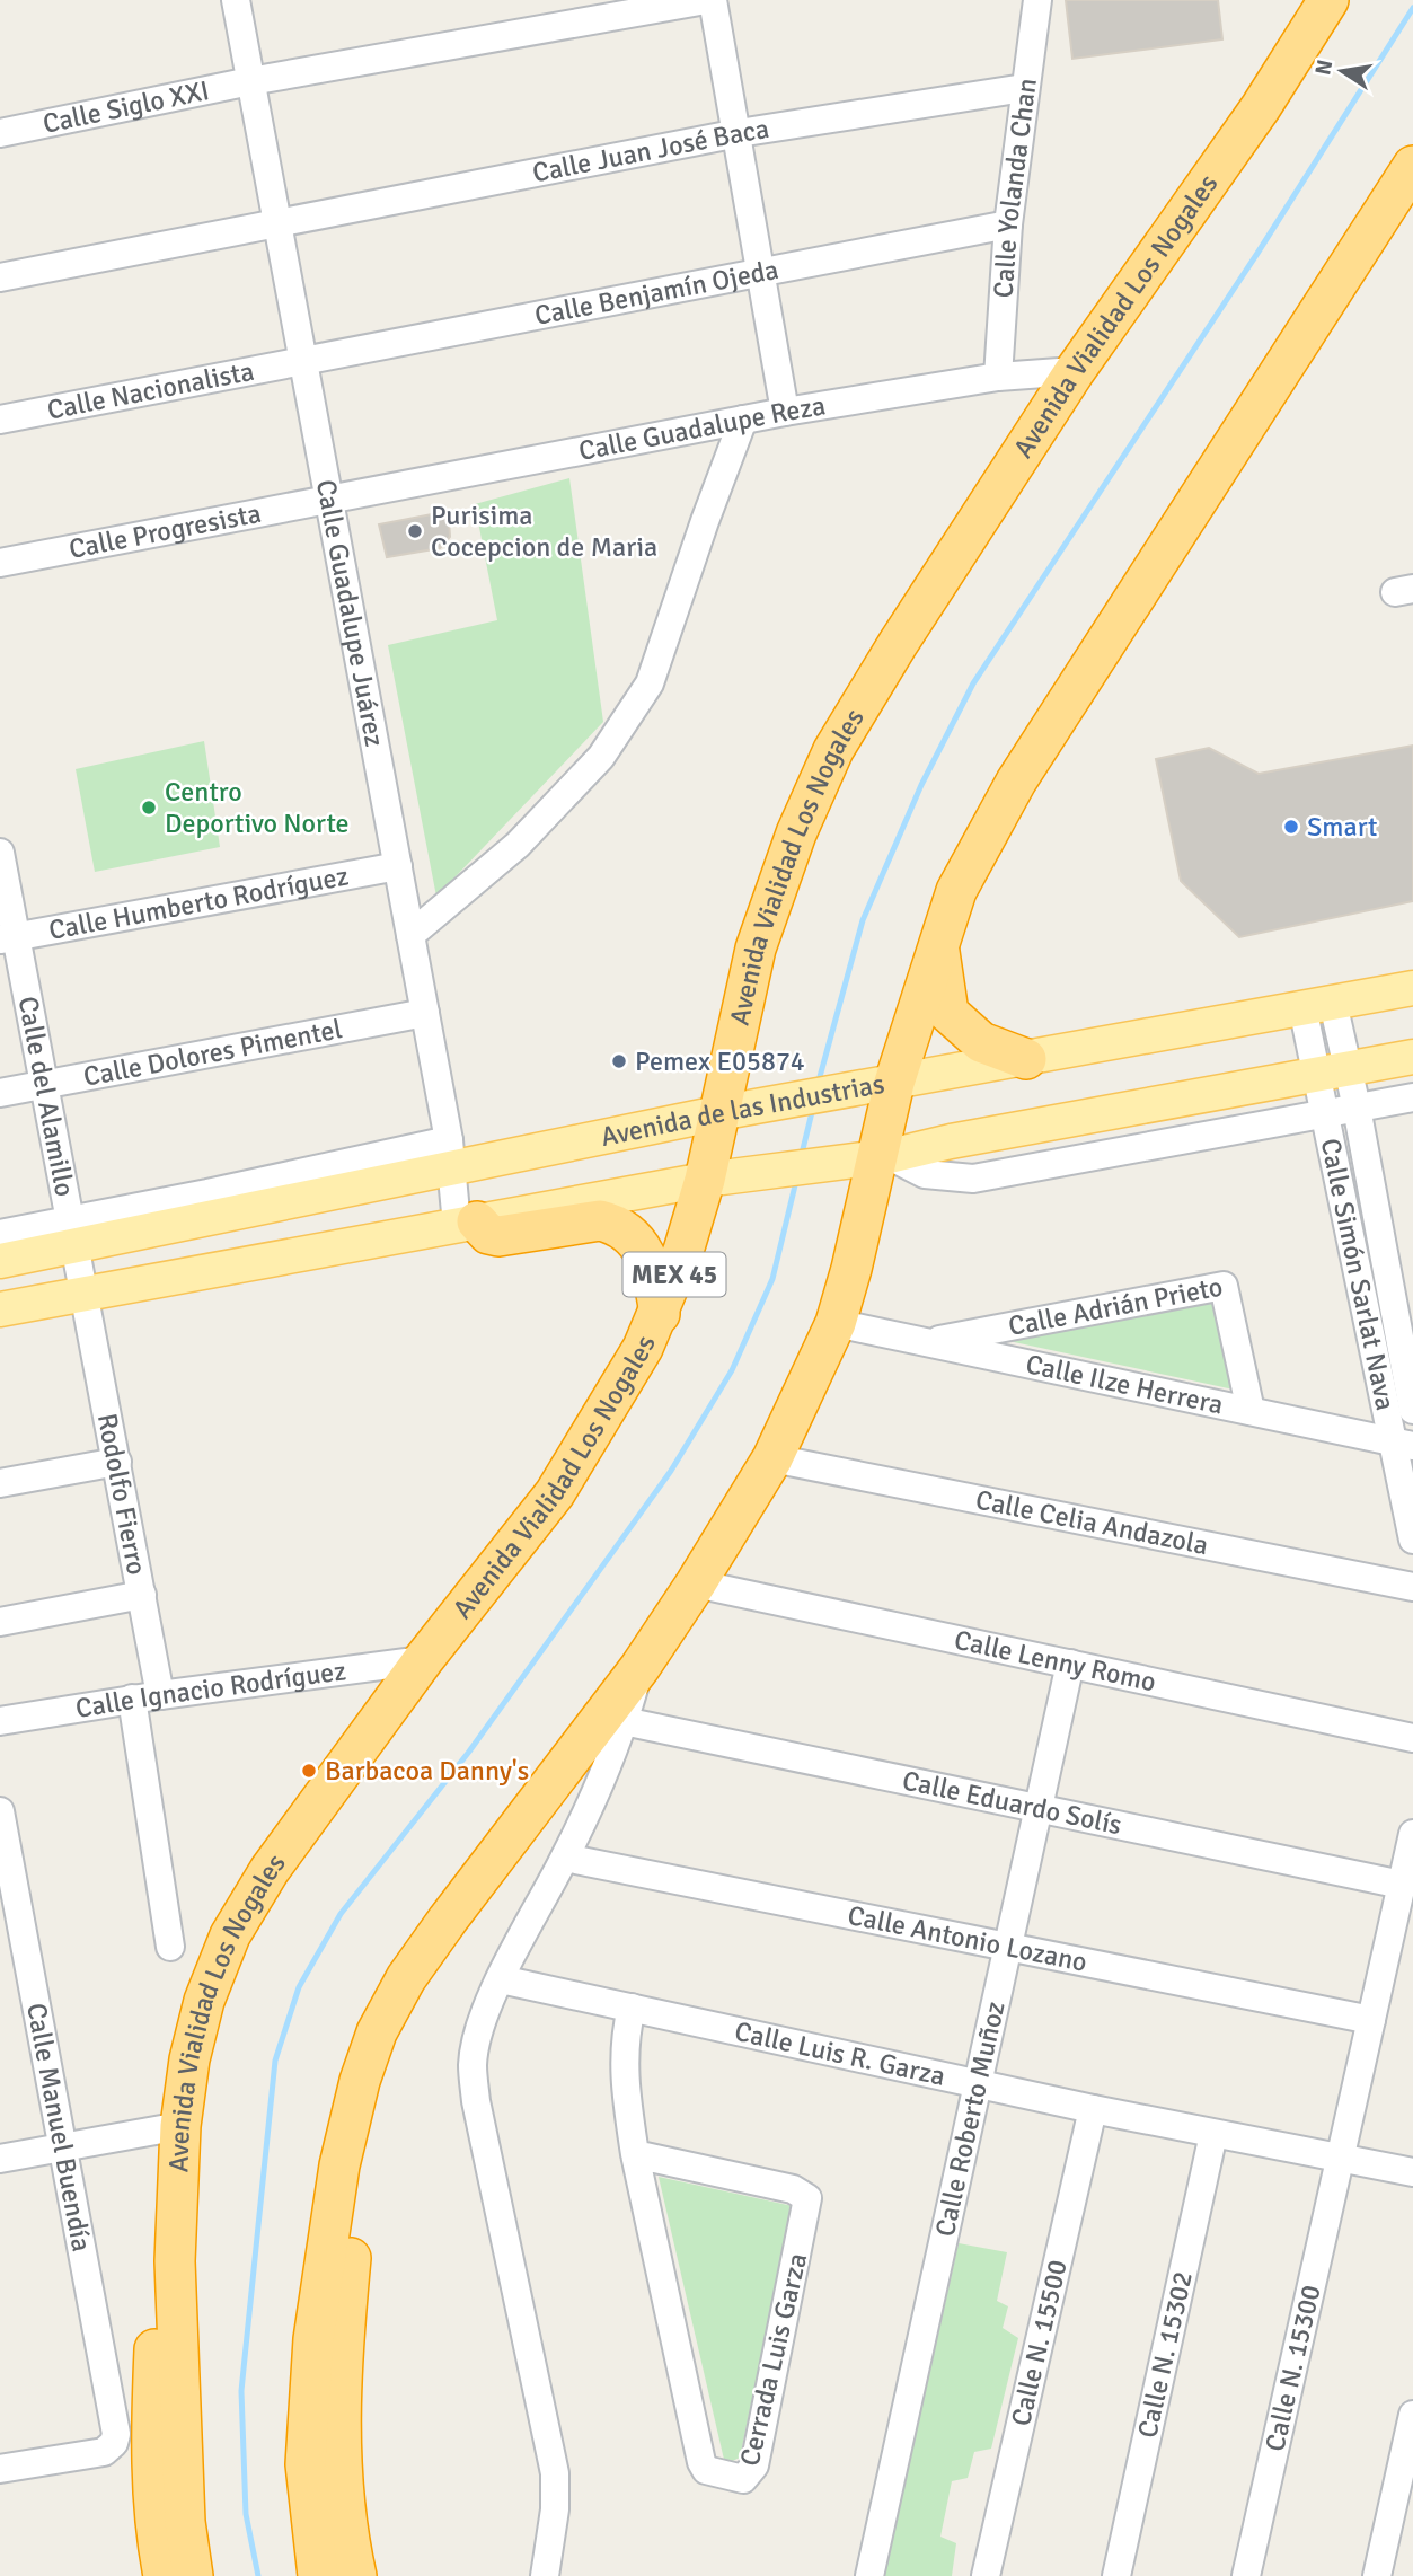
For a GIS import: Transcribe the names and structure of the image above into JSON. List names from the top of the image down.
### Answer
{
  "streets": {
    "highway": ["Avenida Vialidad Los Nogales", "MEX 45"],
    "main road": ["Avenida de las Industrias"],
    "street": [
      "Calle Siglo XXI",
      "Calle Juan José Baca",
      "Calle Yolanda Chan",
      "Calle Benjamín Ojeda",
      "Calle Nacionalista",
      "Calle Guadalupe Reza",
      "Calle Progresista",
      "Calle Guadalupe Juárez",
      "Calle Humberto Rodríguez",
      "Calle Dolores Pimentel",
      "Calle del Alamillo",
      "Calle Simón Sarlat Nava",
      "Calle Adrián Prieto",
      "Calle Ilze Herrera",
      "Rodolfo Fierro",
      "Calle Celia Andazola",
      "Calle Lenny Romo",
      "Calle Ignacio Rodríguez",
      "Calle Eduardo Solís",
      "Calle Antonio Lozano",
      "Calle Luis R. Garza",
      "Calle Roberto Muñoz",
      "Calle Manuel Buendía",
      "Calle N. 15500",
      "Calle N. 15302",
      "Cerrada Luis Garza",
      "Calle N. 15300"
    ]
  },
  "crossings": [
    ["Calle Siglo XXI", "Calle Guadalupe Juárez"],
    ["Calle Juan José Baca", "Calle Yolanda Chan"],
    ["Calle Juan José Baca", "Calle Guadalupe Juárez"],
    ["Calle Yolanda Chan", "Calle Benjamín Ojeda"],
    ["Calle Yolanda Chan", "Calle Guadalupe Reza"],
    ["Calle Benjamín Ojeda", "Calle Nacionalista"],
    ["Calle Benjamín Ojeda", "Calle Guadalupe Juárez"],
    ["Avenida Vialidad Los Nogales", "Calle Guadalupe Reza"],
    ["Avenida Vialidad Los Nogales", "Avenida de las Industrias"],
    ["Avenida Vialidad Los Nogales", "Calle Ignacio Rodríguez"],
    ["Calle Nacionalista", "Calle Guadalupe Juárez"],
    ["Calle Guadalupe Reza", "Calle Progresista"],
    ["Calle Guadalupe Reza", "Calle Guadalupe Juárez"],
    ["Calle Progresista", "Calle Guadalupe Juárez"],
    ["Calle Guadalupe Juárez", "Calle Humberto Rodríguez"],
    ["Calle Guadalupe Juárez", "Calle Dolores Pimentel"],
    ["Calle Guadalupe Juárez", "Avenida de las Industrias"],
    ["Calle Humberto Rodríguez", "Calle del Alamillo"],
    ["Calle Dolores Pimentel", "Calle del Alamillo"],
    ["Calle del Alamillo", "Avenida de las Industrias"],
    ["Avenida de las Industrias", "Calle Simón Sarlat Nava"],
    ["Calle Simón Sarlat Nava", "Calle Ilze Herrera"],
    ["Calle Adrián Prieto", "Calle Ilze Herrera"],
    ["Rodolfo Fierro", "Calle Ignacio Rodríguez"],
    ["Calle Lenny Romo", "Calle Roberto Muñoz"],
    ["Calle Eduardo Solís", "Calle Roberto Muñoz"],
    ["Calle Eduardo Solís", "Calle N. 15300"],
    ["Calle Antonio Lozano", "Calle Roberto Muñoz"],
    ["Calle Antonio Lozano", "Calle N. 15300"],
    ["Calle Luis R. Garza", "Calle Roberto Muñoz"],
    ["Calle Luis R. Garza", "Calle N. 15500"],
    ["Calle Luis R. Garza", "Calle N. 15302"],
    ["Calle Luis R. Garza", "Cerrada Luis Garza"],
    ["Calle Luis R. Garza", "Calle N. 15300"]
  ],
  "places": [
    "Purisima Cocepcion de Maria",
    "Centro Deportivo Norte",
    "Smart",
    "Pemex E05874",
    "Barbacoa Danny's"
  ],
  "north": "left"
}
